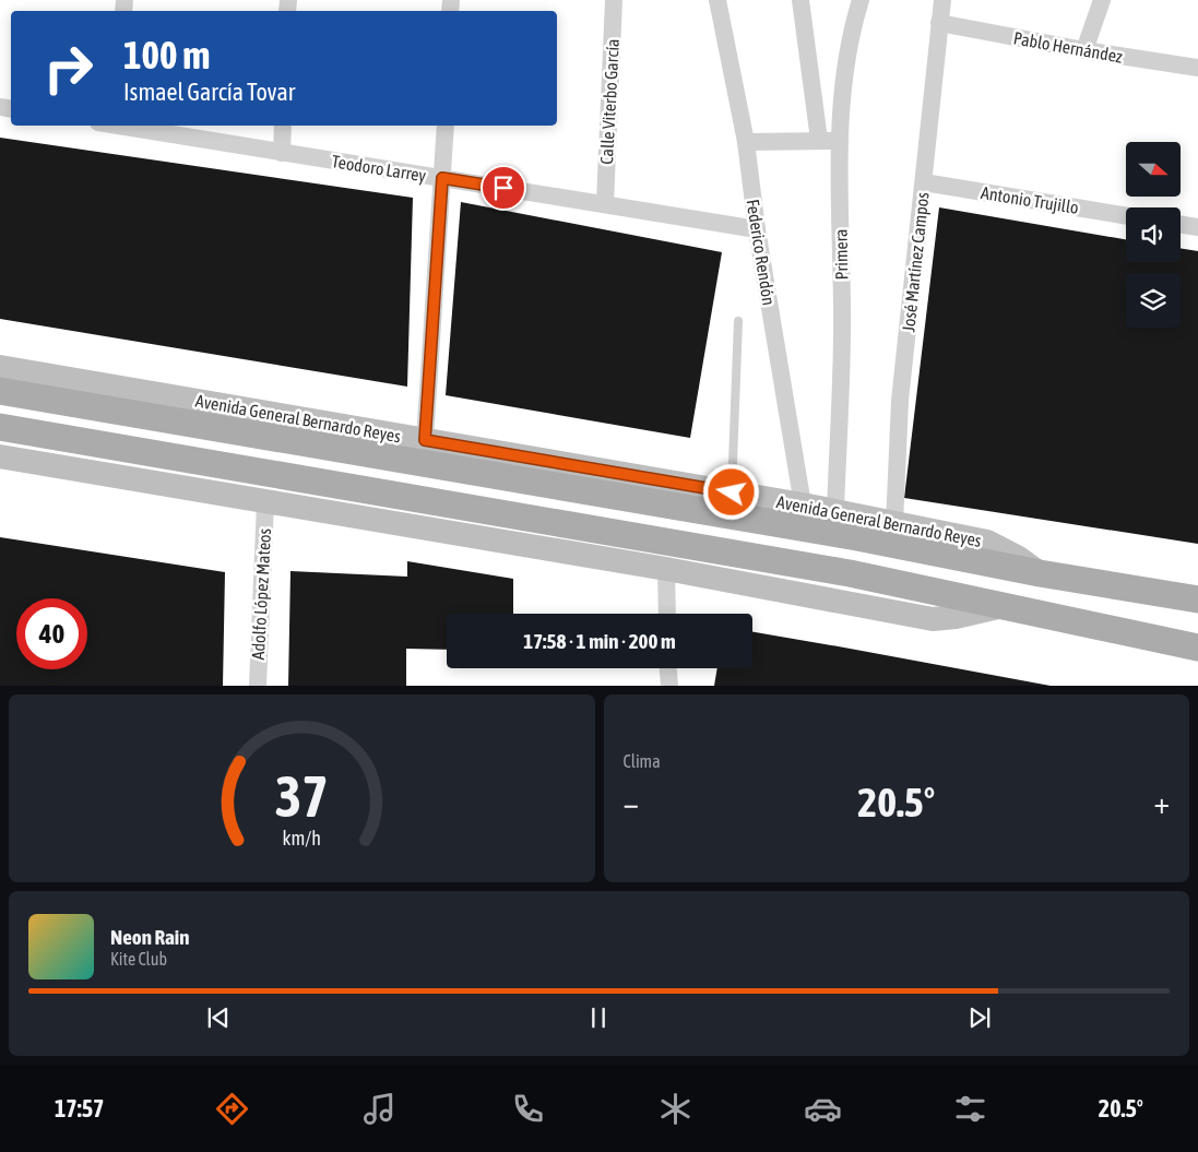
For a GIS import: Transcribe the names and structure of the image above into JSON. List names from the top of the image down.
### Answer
{
  "streets": {
    "main road": ["Avenida General Bernardo Reyes"],
    "street": [
      "Pablo Hernández",
      "Calle Viterbo García",
      "Teodoro Larrey",
      "Antonio Trujillo",
      "Federico Rendón",
      "Primera",
      "José Martínez Campos",
      "Adolfo López Mateos"
    ]
  },
  "crossings": [
    ["Pablo Hernández", "José Martínez Campos"],
    ["Calle Viterbo García", "Teodoro Larrey"],
    ["Teodoro Larrey", "Federico Rendón"],
    ["Antonio Trujillo", "José Martínez Campos"],
    ["Federico Rendón", "Avenida General Bernardo Reyes"],
    ["Primera", "Avenida General Bernardo Reyes"],
    ["José Martínez Campos", "Avenida General Bernardo Reyes"]
  ],
  "north": "right",
  "page": {
    "turn": ["100 m", "Ismael García Tovar"],
    "limit": "40",
    "trip": "17:58 · 1 min · 200 m",
    "tile": "Clima",
    "heat": ["−", "20.5°", "+"],
    "song": ["Neon Rain", "Kite Club"],
    "tabs": ["17:57", "20.5°"],
    "gauge": ["37", "km/h"]
  }
}
